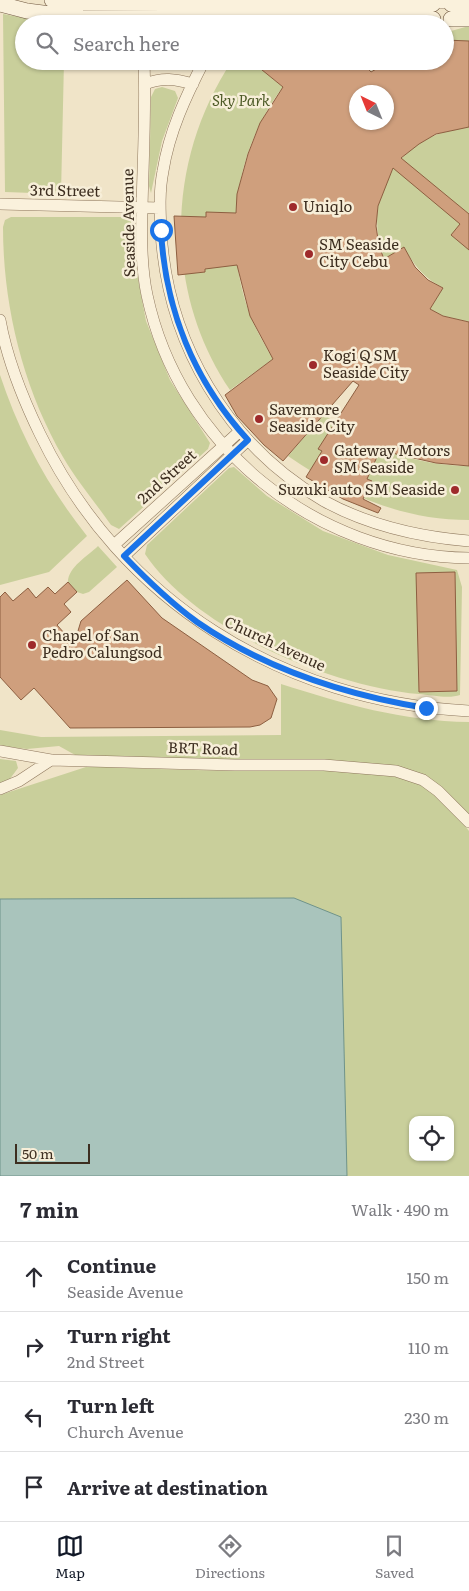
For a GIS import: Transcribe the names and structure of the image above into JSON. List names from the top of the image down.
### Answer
{
  "streets": {
    "street": [
      "3rd Street",
      "Seaside Avenue",
      "2nd Street",
      "Church Avenue",
      "BRT Road"
    ]
  },
  "crossings": [
    ["3rd Street", "Seaside Avenue"],
    ["Seaside Avenue", "2nd Street"],
    ["2nd Street", "Church Avenue"]
  ],
  "parks": ["Sky Park"],
  "places": [
    "Uniqlo",
    "SM Seaside City Cebu",
    "Kogi Q SM Seaside City",
    "Savemore Seaside City",
    "Gateway Motors SM Seaside",
    "Suzuki auto SM Seaside",
    "Chapel of San Pedro Calungsod"
  ],
  "scale_bar": "50 m",
  "north": "top left",
  "page": {
    "search": "Search here",
    "scale": "50 m",
    "heading": ["7 min", "Walk · 490 m"],
    "list": [
      ["Continue", "Seaside Avenue", "150 m"],
      ["Turn right", "2nd Street", "110 m"],
      ["Turn left", "Church Avenue", "230 m"],
      "Arrive at destination"
    ],
    "nav": ["Map", "Directions", "Saved"]
  }
}
